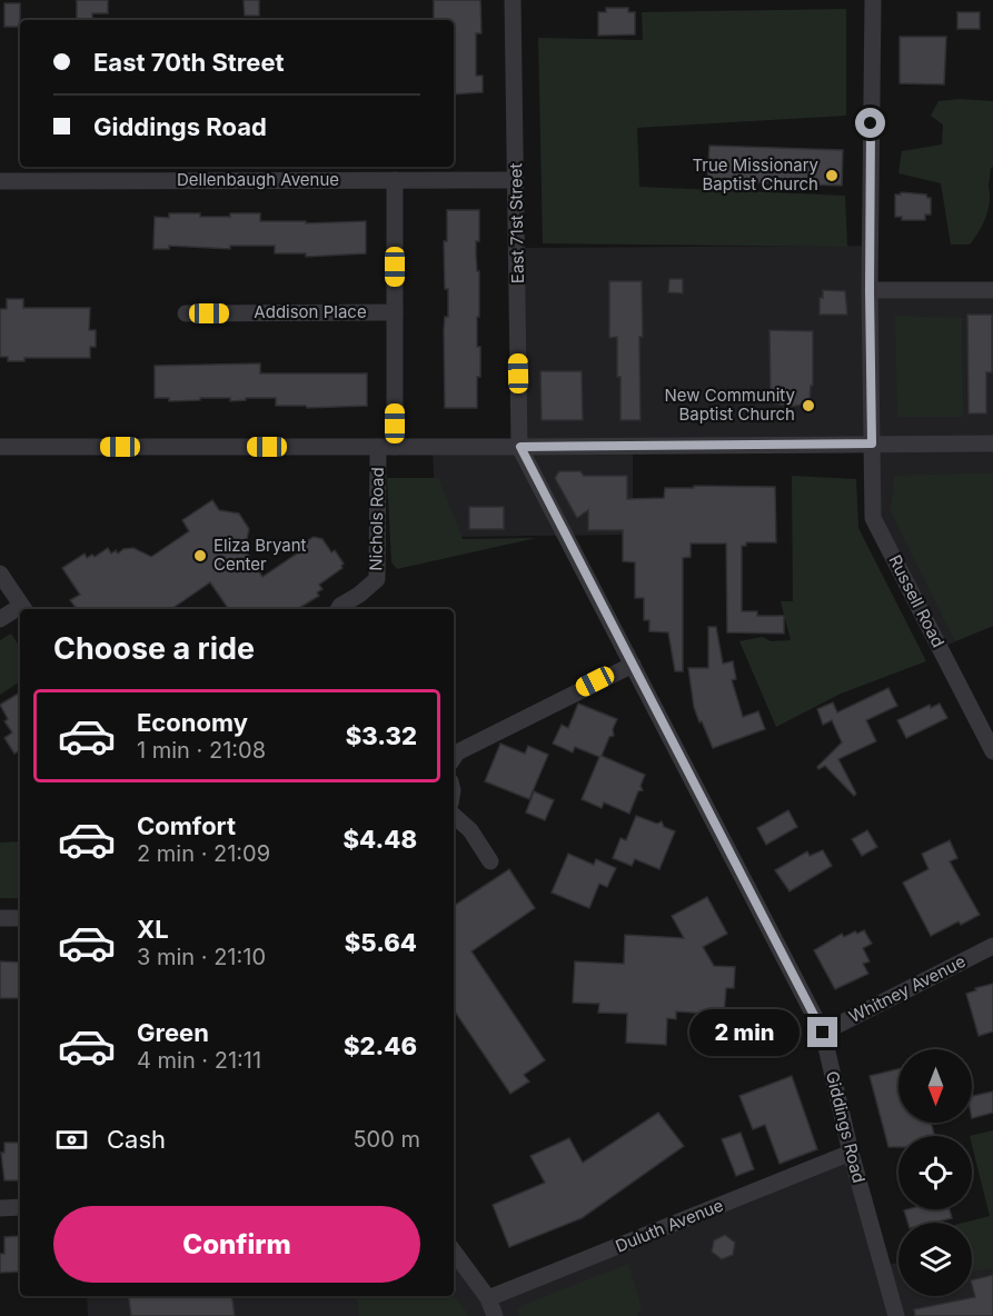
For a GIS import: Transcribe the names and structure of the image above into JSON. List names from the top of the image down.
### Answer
{
  "streets": {
    "street": [
      "Dellenbaugh Avenue",
      "East 71st Street",
      "Addison Place",
      "Nichols Road",
      "Russell Road",
      "Whitney Avenue",
      "Giddings Road",
      "Duluth Avenue"
    ]
  },
  "crossings": [
    ["Dellenbaugh Avenue", "East 71st Street"],
    ["Dellenbaugh Avenue", "Nichols Road"],
    ["East 71st Street", "Giddings Road"],
    ["Addison Place", "Nichols Road"],
    ["Whitney Avenue", "Giddings Road"],
    ["Giddings Road", "Duluth Avenue"]
  ],
  "places": ["True Missionary Baptist Church", "New Community Baptist Church", "Eliza Bryant Center"],
  "north": "bottom",
  "page": {
    "banner": ["East 70th Street", "Giddings Road"],
    "heading": "Choose a ride",
    "list": [
      {
        "name": "Economy",
        "note": "1 min · 21:08",
        "value": "$3.32"
      },
      {
        "name": "Comfort",
        "note": "2 min · 21:09",
        "value": "$4.48"
      },
      {
        "name": "XL",
        "note": "3 min · 21:10",
        "value": "$5.64"
      },
      {
        "name": "Green",
        "note": "4 min · 21:11",
        "value": "$2.46"
      }
    ],
    "bubble": "2 min",
    "pay": ["Cash", "500 m"],
    "buttons": "Confirm"
  }
}
